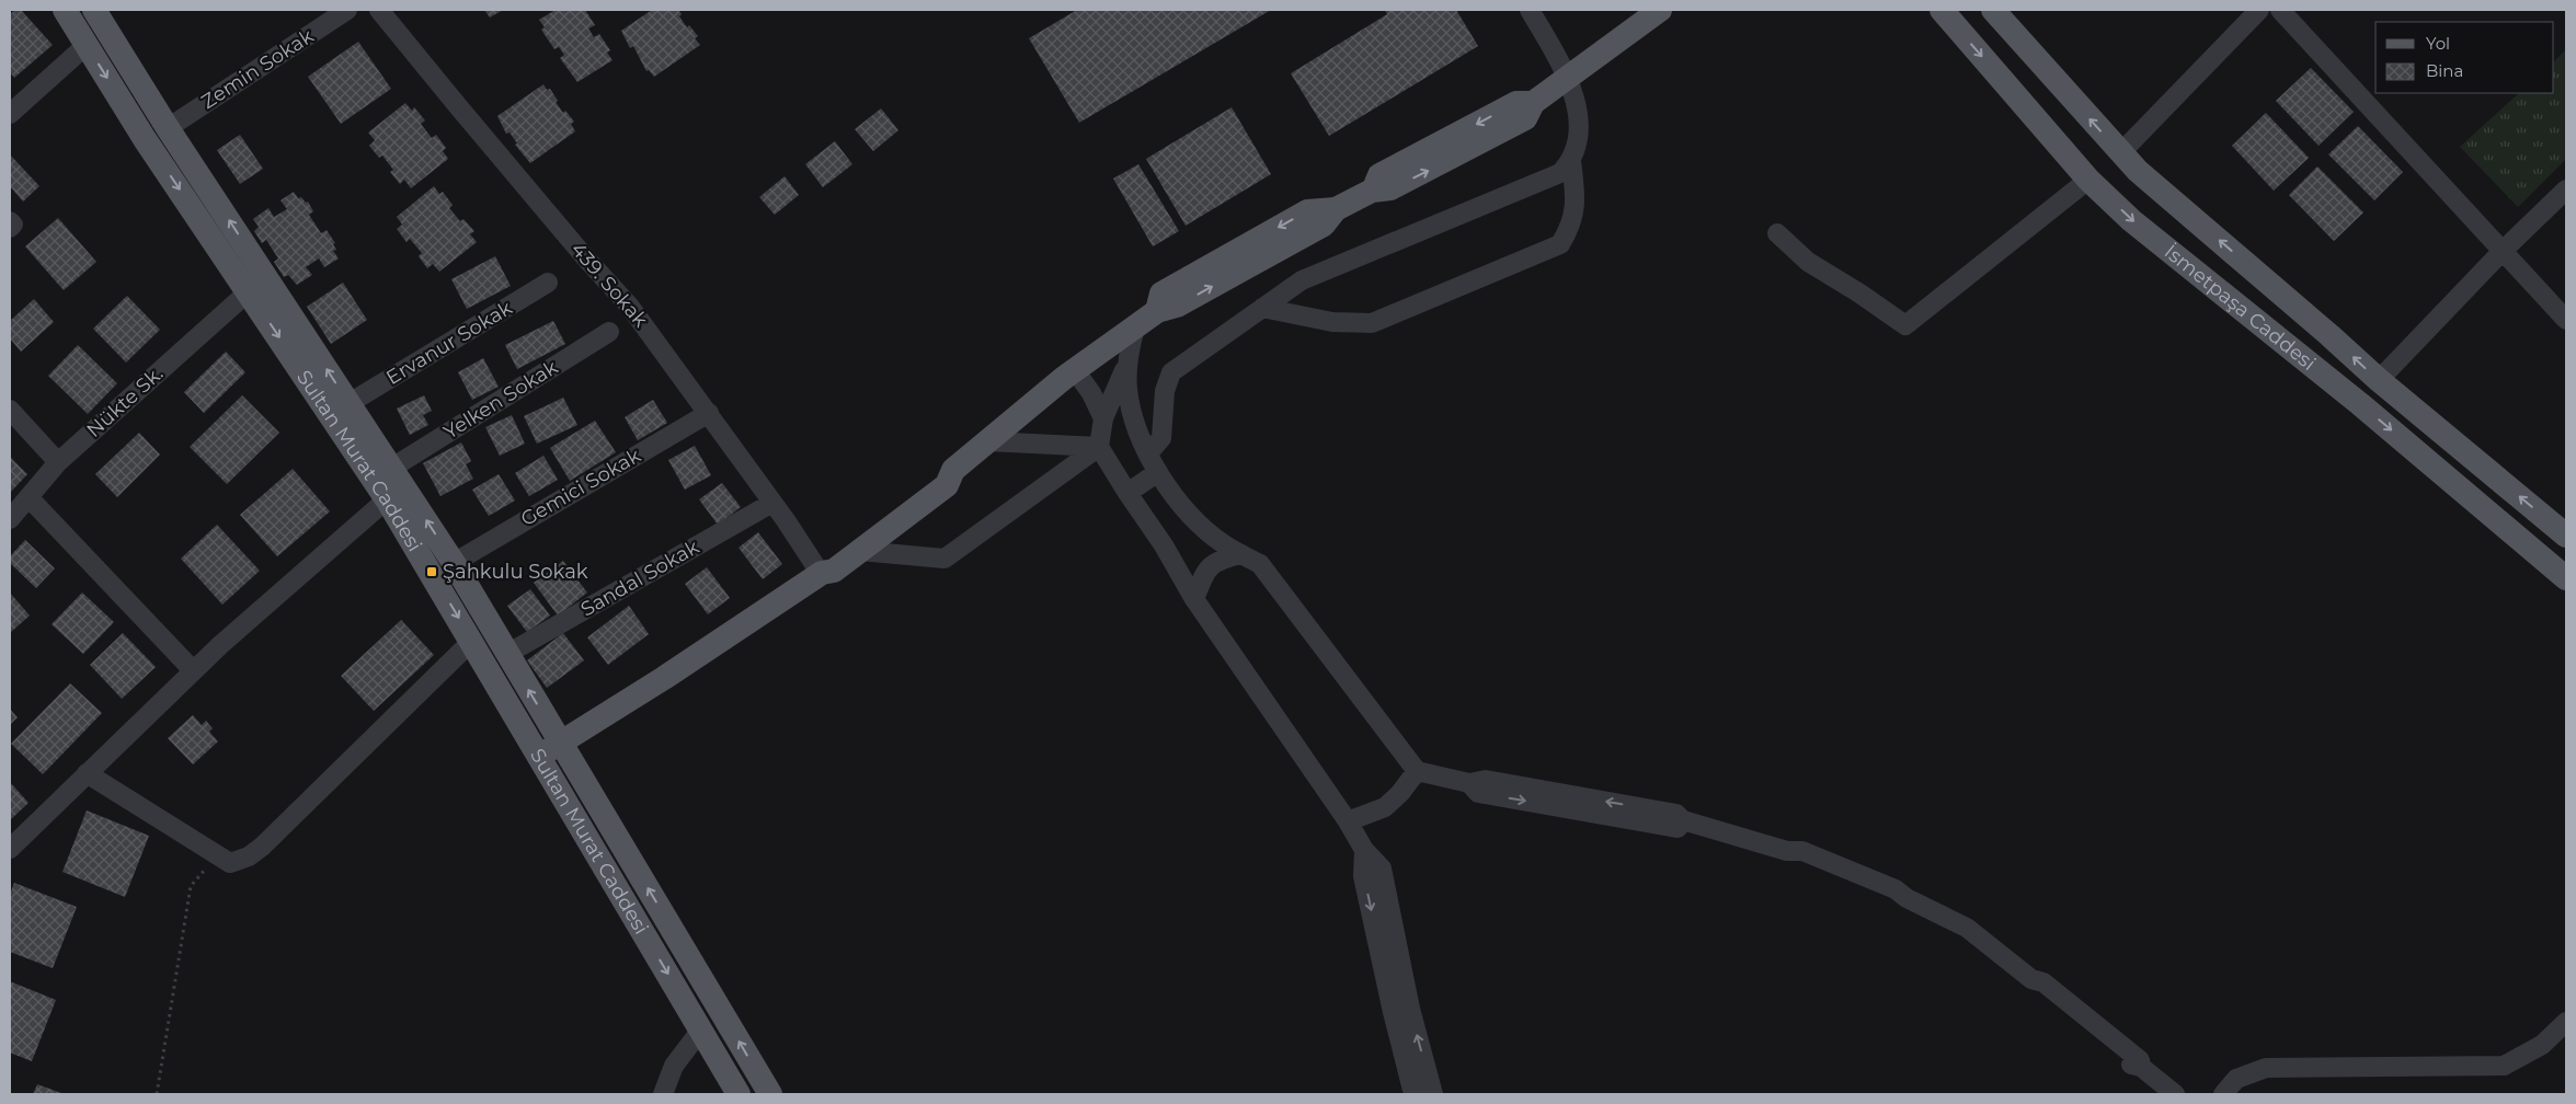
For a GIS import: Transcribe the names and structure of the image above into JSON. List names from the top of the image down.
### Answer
{
  "streets": {
    "main road": ["İsmetpaşa Caddesi", "Sultan Murat Caddesi"],
    "street": [
      "Zemin Sokak",
      "439. Sokak",
      "Ervanur Sokak",
      "Yelken Sokak",
      "Nükte Sk.",
      "Gemici Sokak",
      "Sandal Sokak"
    ]
  },
  "crossings": [
    ["Zemin Sokak", "Sultan Murat Caddesi"],
    ["439. Sokak", "Gemici Sokak"],
    ["439. Sokak", "Sandal Sokak"],
    ["Ervanur Sokak", "Sultan Murat Caddesi"],
    ["Yelken Sokak", "Sultan Murat Caddesi"],
    ["Nükte Sk.", "Sultan Murat Caddesi"],
    ["Sultan Murat Caddesi", "Gemici Sokak"],
    ["Sultan Murat Caddesi", "Sandal Sokak"]
  ],
  "places": {
    "transit": ["Şahkulu Sokak"]
  },
  "legend": ["Yol", "Bina"]
}
